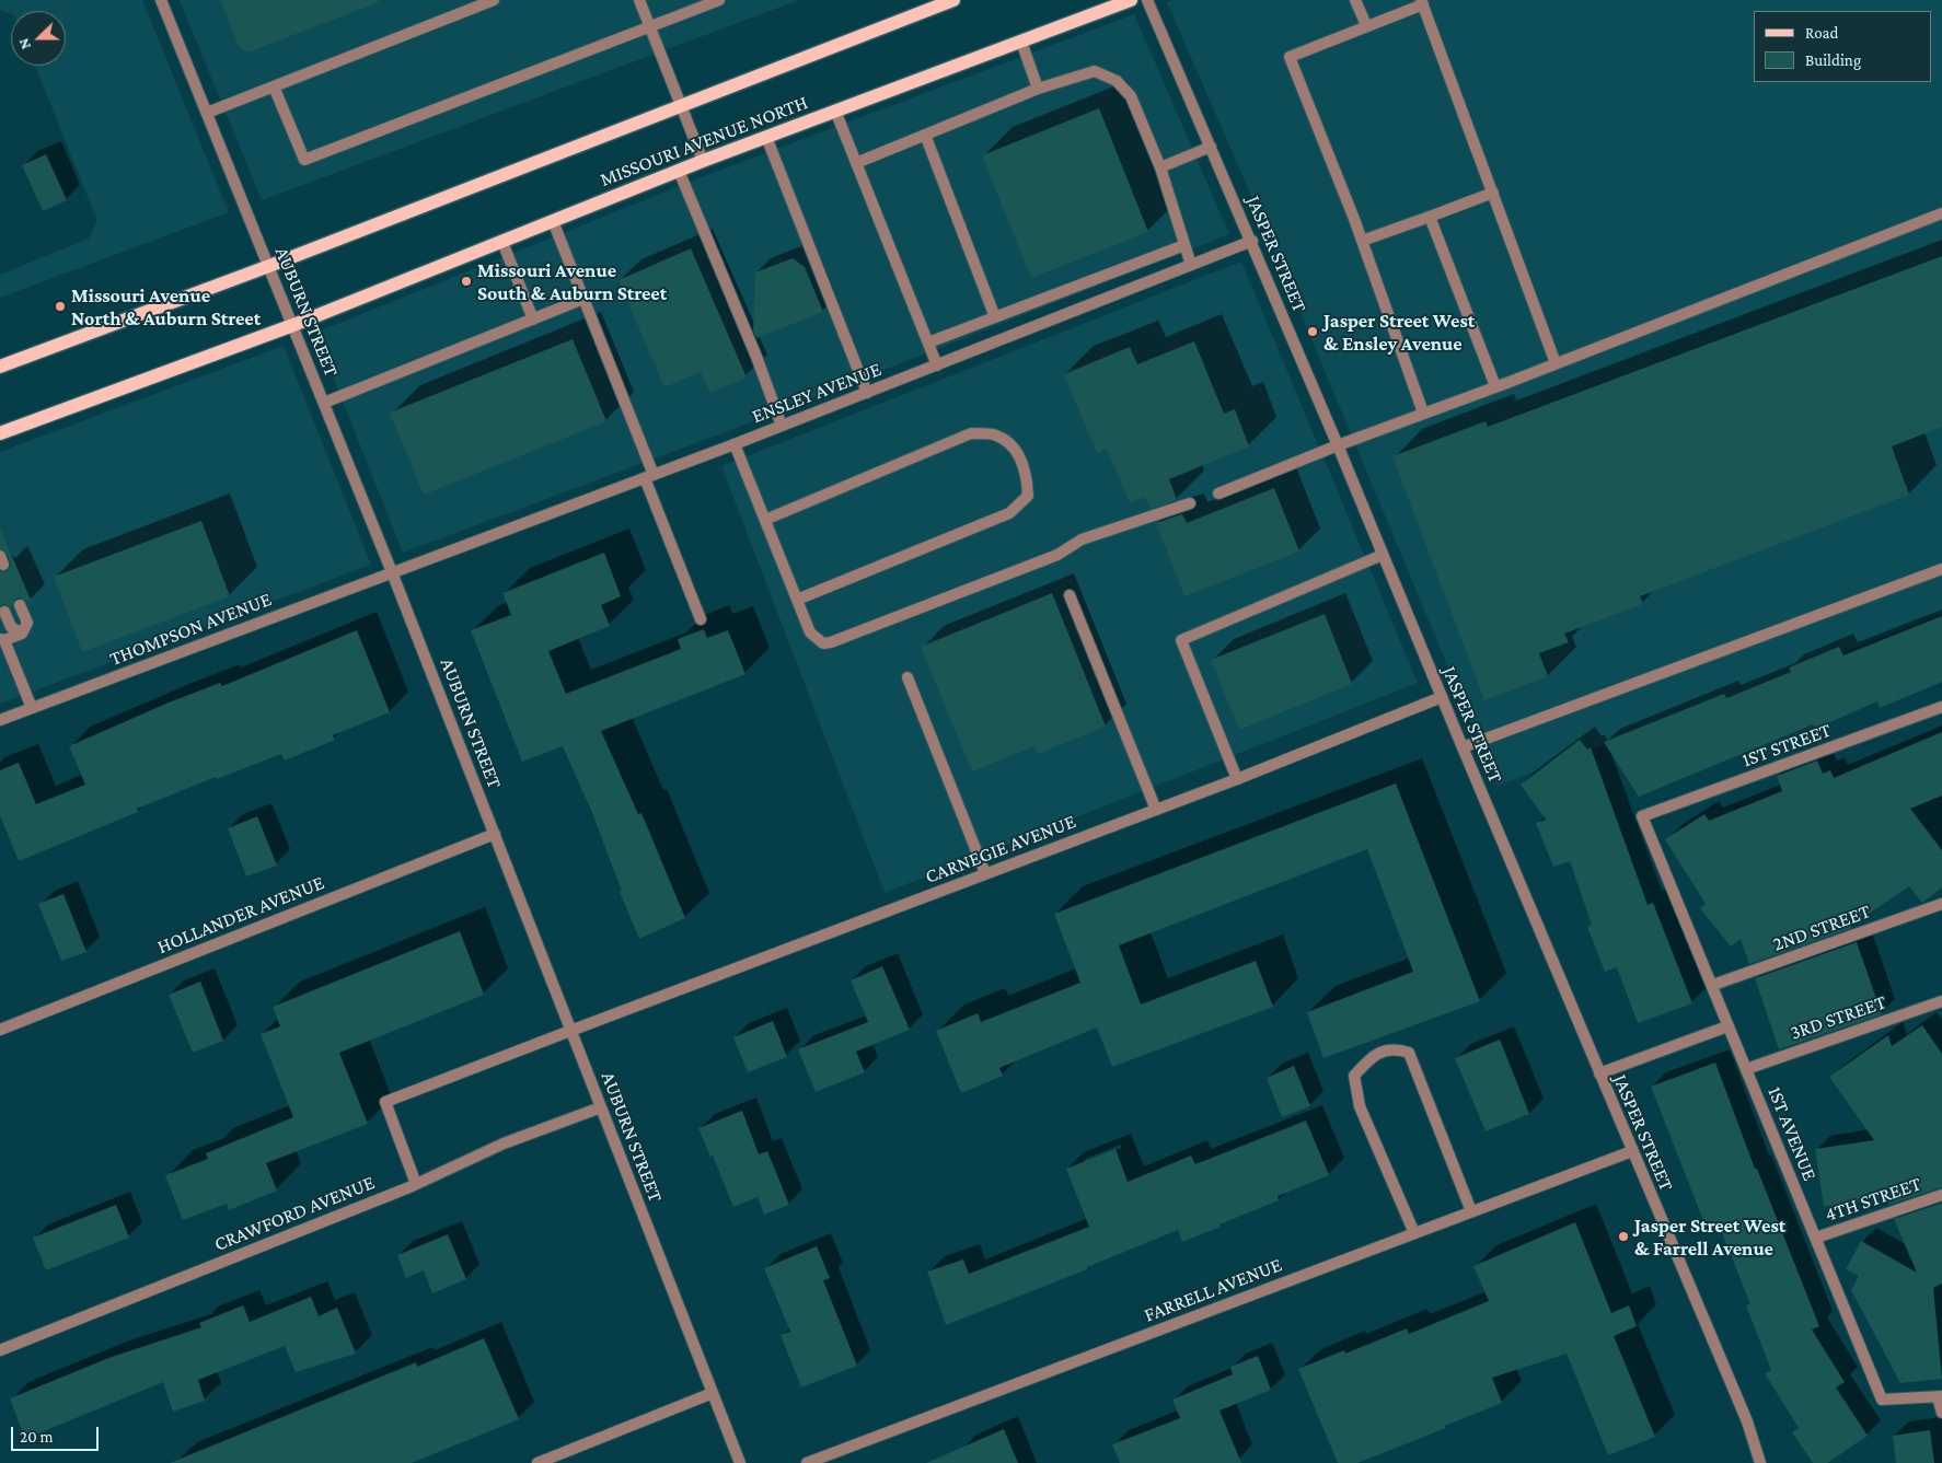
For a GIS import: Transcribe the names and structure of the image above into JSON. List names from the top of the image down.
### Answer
{
  "streets": {
    "main road": ["MISSOURI AVENUE NORTH"],
    "street": [
      "JASPER STREET",
      "AUBURN STREET",
      "ENSLEY AVENUE",
      "THOMPSON AVENUE",
      "1ST STREET",
      "CARNEGIE AVENUE",
      "HOLLANDER AVENUE",
      "2ND STREET",
      "3RD STREET",
      "1ST AVENUE",
      "4TH STREET",
      "CRAWFORD AVENUE",
      "FARRELL AVENUE"
    ]
  },
  "crossings": [
    ["MISSOURI AVENUE NORTH", "AUBURN STREET"],
    ["JASPER STREET", "ENSLEY AVENUE"],
    ["JASPER STREET", "CARNEGIE AVENUE"],
    ["JASPER STREET", "FARRELL AVENUE"],
    ["AUBURN STREET", "ENSLEY AVENUE"],
    ["AUBURN STREET", "THOMPSON AVENUE"],
    ["AUBURN STREET", "CARNEGIE AVENUE"],
    ["AUBURN STREET", "HOLLANDER AVENUE"],
    ["AUBURN STREET", "CRAWFORD AVENUE"],
    ["ENSLEY AVENUE", "THOMPSON AVENUE"],
    ["1ST STREET", "1ST AVENUE"],
    ["CARNEGIE AVENUE", "CRAWFORD AVENUE"],
    ["2ND STREET", "1ST AVENUE"],
    ["3RD STREET", "1ST AVENUE"],
    ["1ST AVENUE", "4TH STREET"]
  ],
  "places": [
    "Missouri Avenue South & Auburn Street",
    "Missouri Avenue North & Auburn Street",
    "Jasper Street West & Ensley Avenue",
    "Jasper Street West & Farrell Avenue"
  ],
  "legend": ["Road", "Building"],
  "scale_bar": "20 m",
  "north": "left"
}
